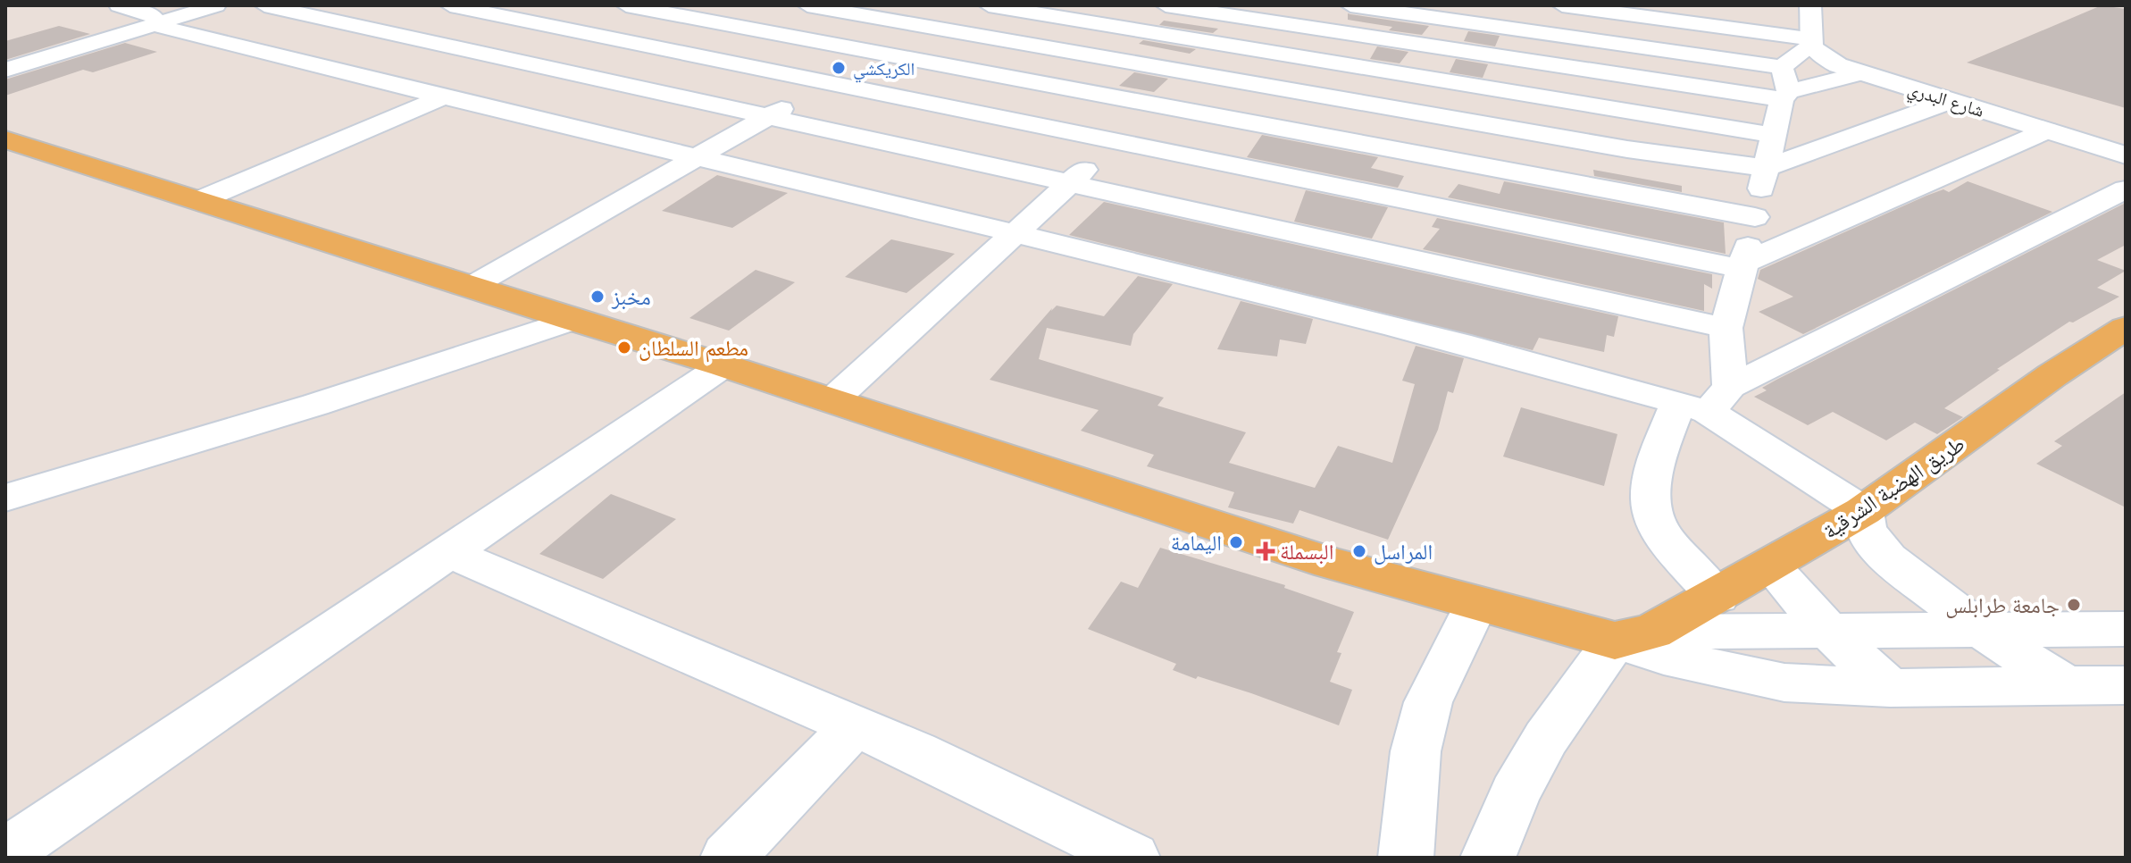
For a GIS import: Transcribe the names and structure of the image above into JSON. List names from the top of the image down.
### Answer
{
  "streets": {
    "main road": ["طريق الهضبة الشرقية"],
    "street": ["شارع البدري"]
  },
  "places": {
    "other": [
      "الكريكشي",
      "مخبز",
      "مطعم السلطان",
      "اليمامة",
      "المراسل",
      "جامعة طرابلس"
    ],
    "health": ["البسملة"]
  }
}
